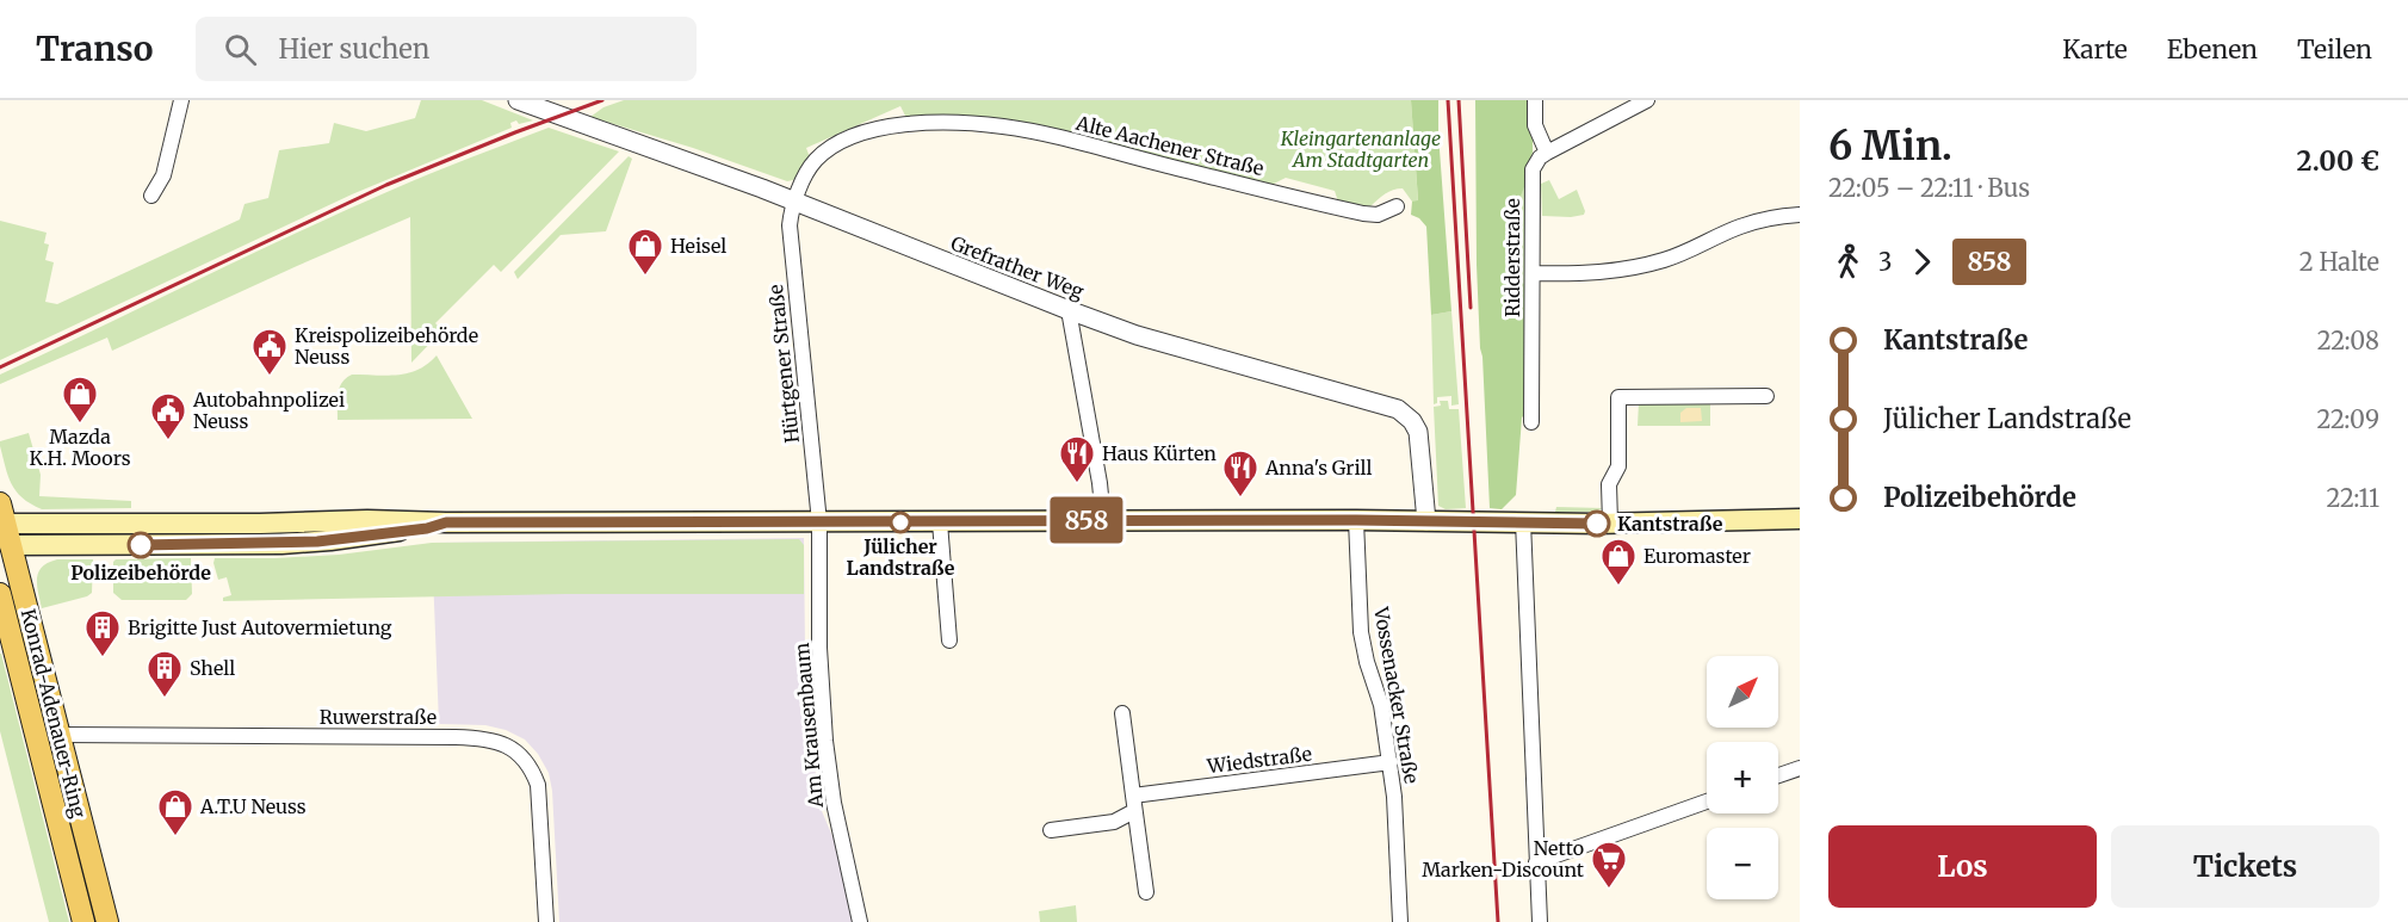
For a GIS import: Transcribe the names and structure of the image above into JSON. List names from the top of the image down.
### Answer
{
  "streets": {
    "main road": ["Konrad-Adenauer-Ring"],
    "street": [
      "Alte Aachener Straße",
      "Ridderstraße",
      "Grefrather Weg",
      "Hürtgener Straße",
      "Vossenacker Straße",
      "Ruwerstraße",
      "Am Krausenbaum",
      "Wiedstraße"
    ]
  },
  "crossings": [
    ["Alte Aachener Straße", "Grefrather Weg"],
    ["Alte Aachener Straße", "Hürtgener Straße"],
    ["Grefrather Weg", "Hürtgener Straße"],
    ["Hürtgener Straße", "Am Krausenbaum"],
    ["Vossenacker Straße", "Wiedstraße"],
    ["Konrad-Adenauer-Ring", "Ruwerstraße"]
  ],
  "parks": ["Kleingartenanlage Am Stadtgarten"],
  "places": {
    "shop": [
      "Heisel",
      "Mazda K.H. Moors",
      "Euromaster",
      "A.T.U Neuss"
    ],
    "public building": ["Kreispolizeibehörde Neuss", "Autobahnpolizei Neuss"],
    "restaurant": ["Haus Kürten", "Anna's Grill"],
    "other": ["Jülicher Landstraße", "Kantstraße", "Polizeibehörde"],
    "building": ["Brigitte Just Autovermietung", "Shell"],
    "supermarket": ["Netto Marken-Discount"]
  },
  "lines": ["bus line 858"],
  "north": "top right",
  "page": {
    "header": "Transo",
    "search": "Hier suchen",
    "nav": ["Karte", "Ebenen", "Teilen"],
    "on_map": "858",
    "heading": ["6 Min.", "22:05 – 22:11 · Bus", "2.00 €"],
    "legs": ["3", "858", "2 Halte"],
    "list": [
      {
        "name": "Kantstraße",
        "value": "22:08"
      },
      {
        "name": "Jülicher Landstraße",
        "value": "22:09"
      },
      {
        "name": "Polizeibehörde",
        "value": "22:11"
      }
    ],
    "map_buttons": ["+", "−"],
    "buttons": ["Los", "Tickets"]
  }
}
